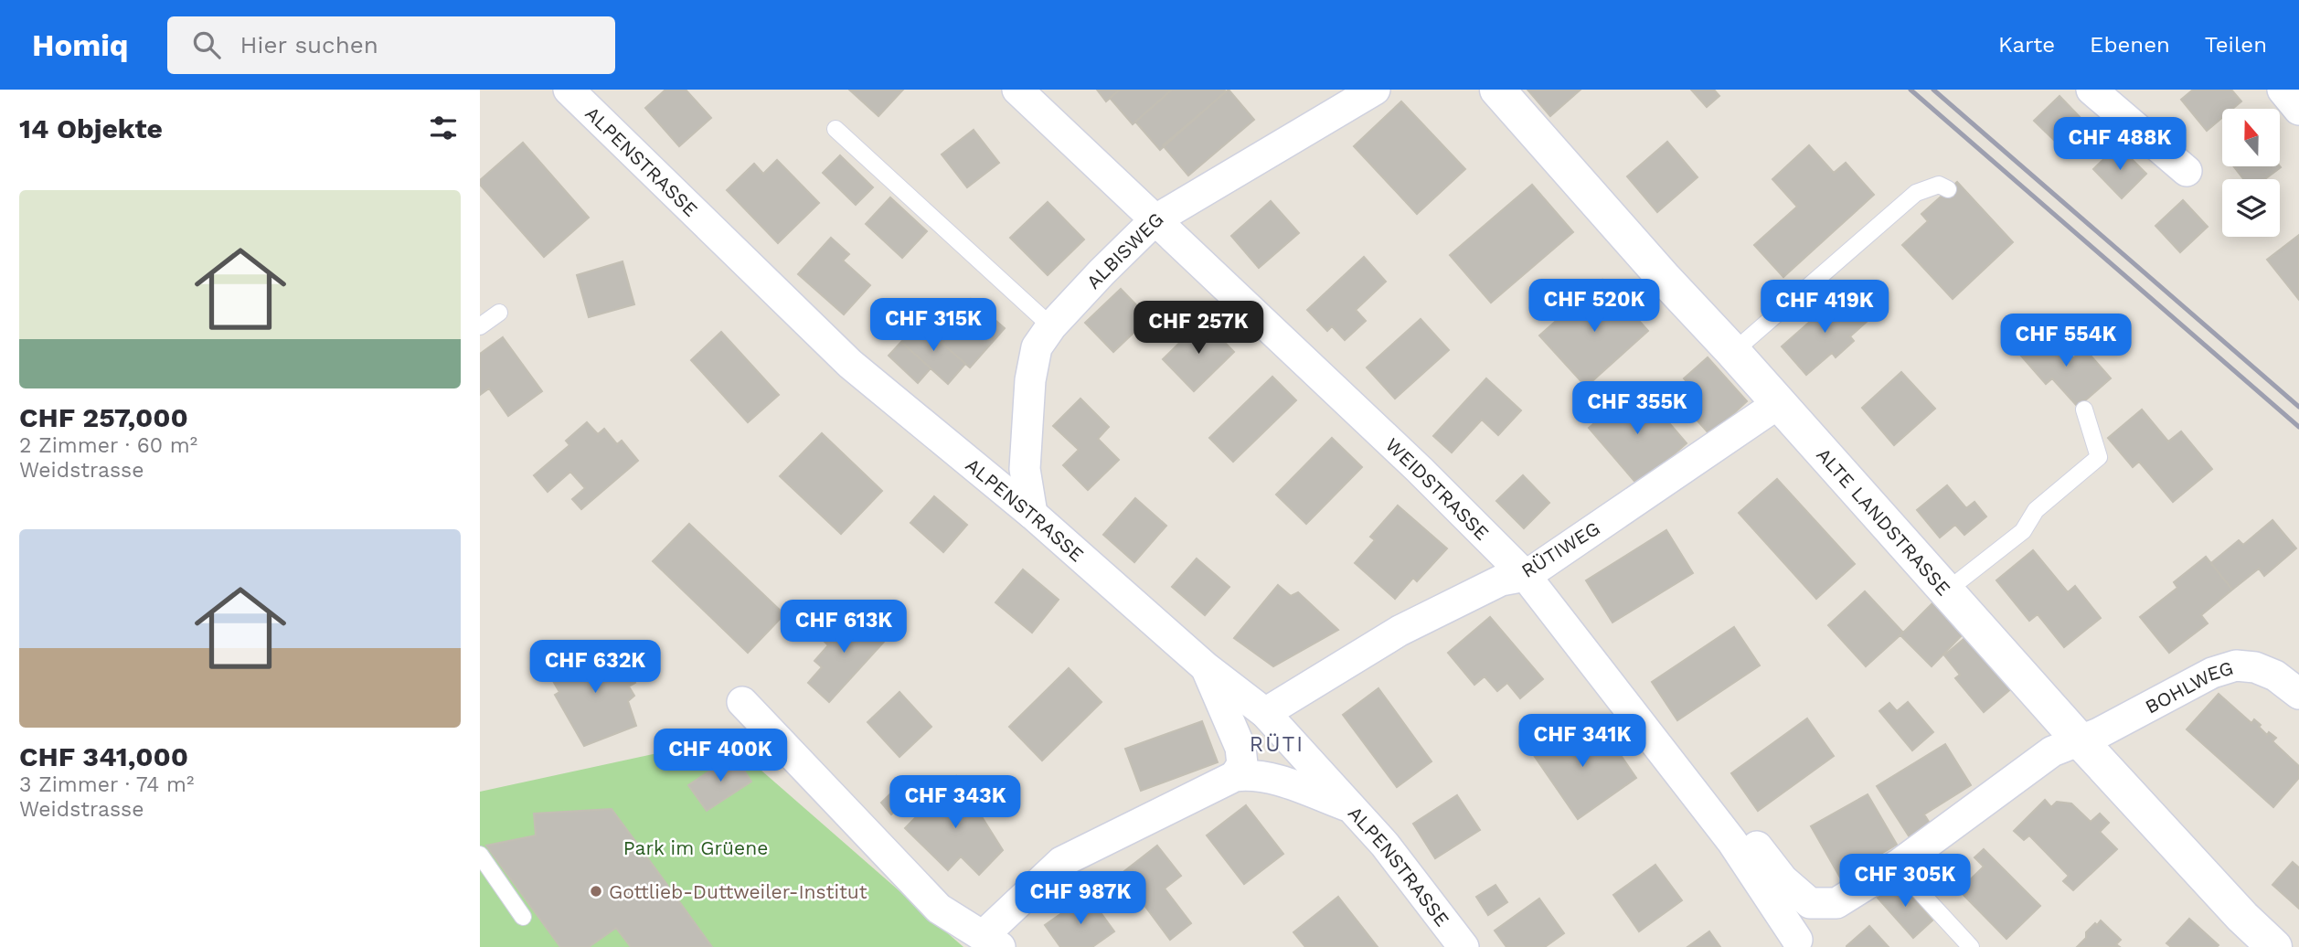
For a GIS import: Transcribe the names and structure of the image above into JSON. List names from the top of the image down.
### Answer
{
  "streets": {
    "main road": ["ALTE LANDSTRASSE"],
    "street": [
      "ALPENSTRASSE",
      "ALBISWEG",
      "WEIDSTRASSE",
      "RÜTIWEG",
      "BOHLWEG"
    ]
  },
  "crossings": [
    ["ALPENSTRASSE", "ALBISWEG"],
    ["ALPENSTRASSE", "RÜTIWEG"],
    ["ALBISWEG", "WEIDSTRASSE"],
    ["WEIDSTRASSE", "RÜTIWEG"],
    ["WEIDSTRASSE", "BOHLWEG"],
    ["ALTE LANDSTRASSE", "RÜTIWEG"],
    ["ALTE LANDSTRASSE", "BOHLWEG"]
  ],
  "districts": ["RÜTI"],
  "parks": ["Park im Grüene"],
  "places": ["Gottlieb-Duttweiler-Institut"],
  "north": "top",
  "page": {
    "header": "Homiq",
    "search": "Hier suchen",
    "nav": ["Karte", "Ebenen", "Teilen"],
    "heading": "14 Objekte",
    "price": [
      "CHF 488K",
      "CHF 520K",
      "CHF 419K",
      "CHF 315K",
      "CHF 257K",
      "CHF 554K",
      "CHF 355K",
      "CHF 613K",
      "CHF 632K",
      "CHF 341K",
      "CHF 400K",
      "CHF 343K",
      "CHF 305K",
      "CHF 987K"
    ],
    "list": [
      {
        "name": "CHF 257,000",
        "note": "2 Zimmer · 60 m² · Weidstrasse"
      },
      {
        "name": "CHF 341,000",
        "note": "3 Zimmer · 74 m² · Weidstrasse"
      }
    ]
  }
}
